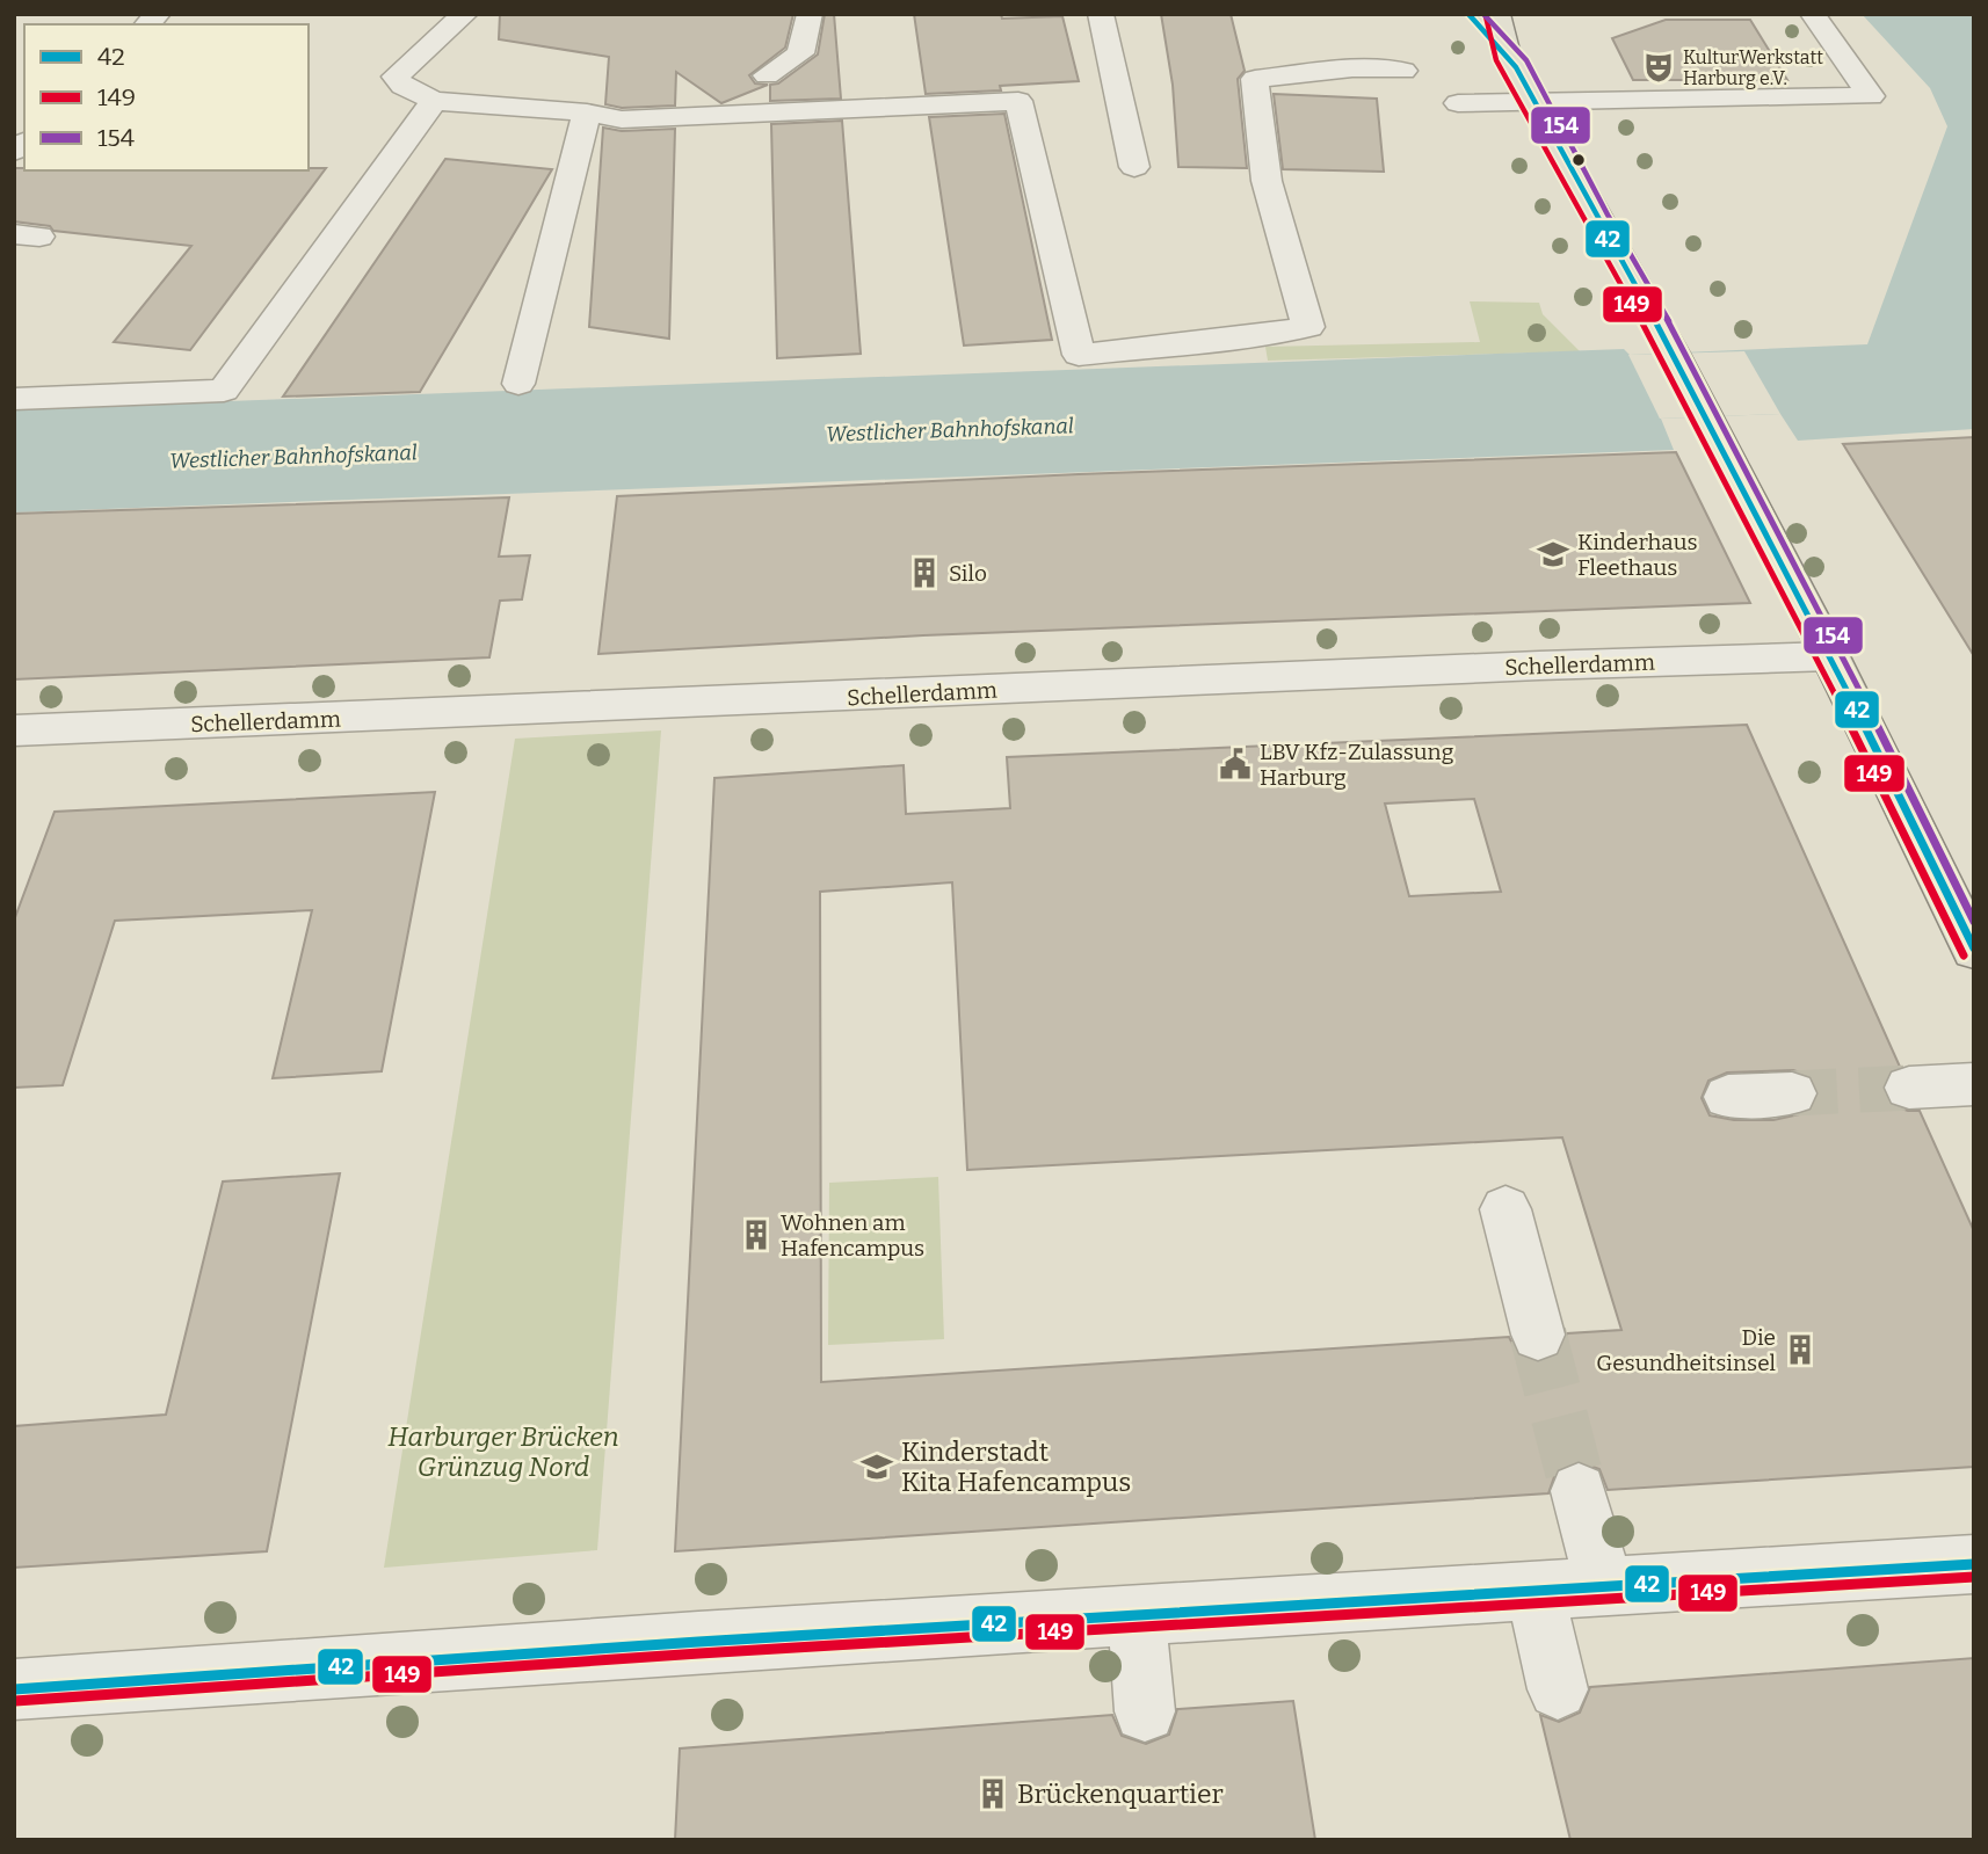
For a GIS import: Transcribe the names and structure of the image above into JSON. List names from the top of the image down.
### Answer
{
  "streets": {
    "street": ["Schellerdamm"]
  },
  "water": ["Westlicher Bahnhofskanal"],
  "parks": ["Harburger Brücken Grünzug Nord"],
  "places": {
    "theatre": ["KulturWerkstatt Harburg e.V."],
    "school or university": ["Kinderhaus Fleethaus", "Kinderstadt Kita Hafencampus"],
    "building": [
      "Silo",
      "Wohnen am Hafencampus",
      "Die Gesundheitsinsel",
      "Brückenquartier"
    ],
    "public building": ["LBV Kfz-Zulassung Harburg"]
  },
  "lines": ["transit line 42", "transit line 154", "transit line 149"],
  "legend": ["42", "149", "154"]
}
